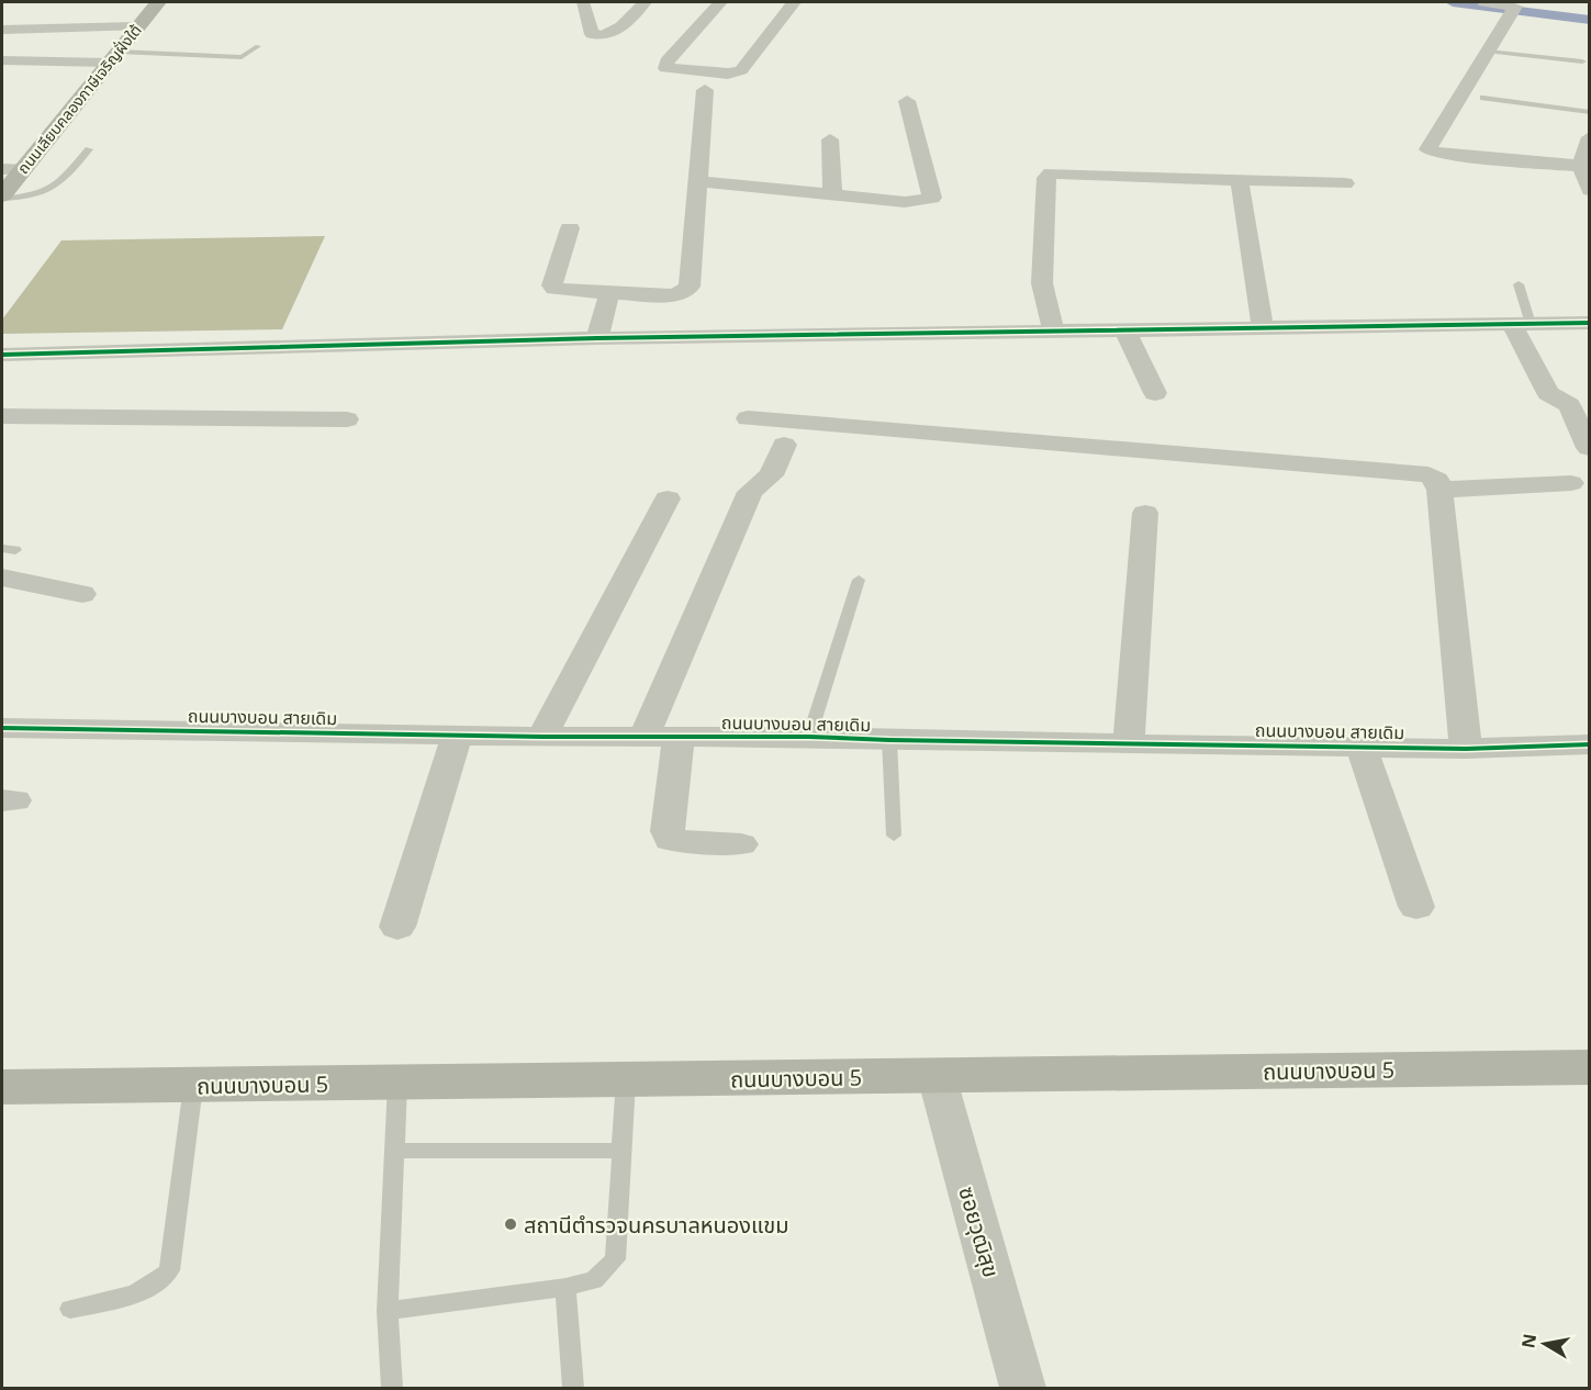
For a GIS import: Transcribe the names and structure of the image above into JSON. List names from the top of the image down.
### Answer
{
  "streets": {
    "main road": ["ถนนเลียบคลองภาษีเจริญฝั่งใต้", "ถนนบางบอน 5"],
    "street": ["ถนนบางบอน สายเดิม", "ซอยวุฒิสุข"]
  },
  "crossings": [
    ["ถนนบางบอน 5", "ซอยวุฒิสุข"]
  ],
  "places": ["สถานีตำรวจนครบาลหนองแขม"],
  "north": "left"
}
